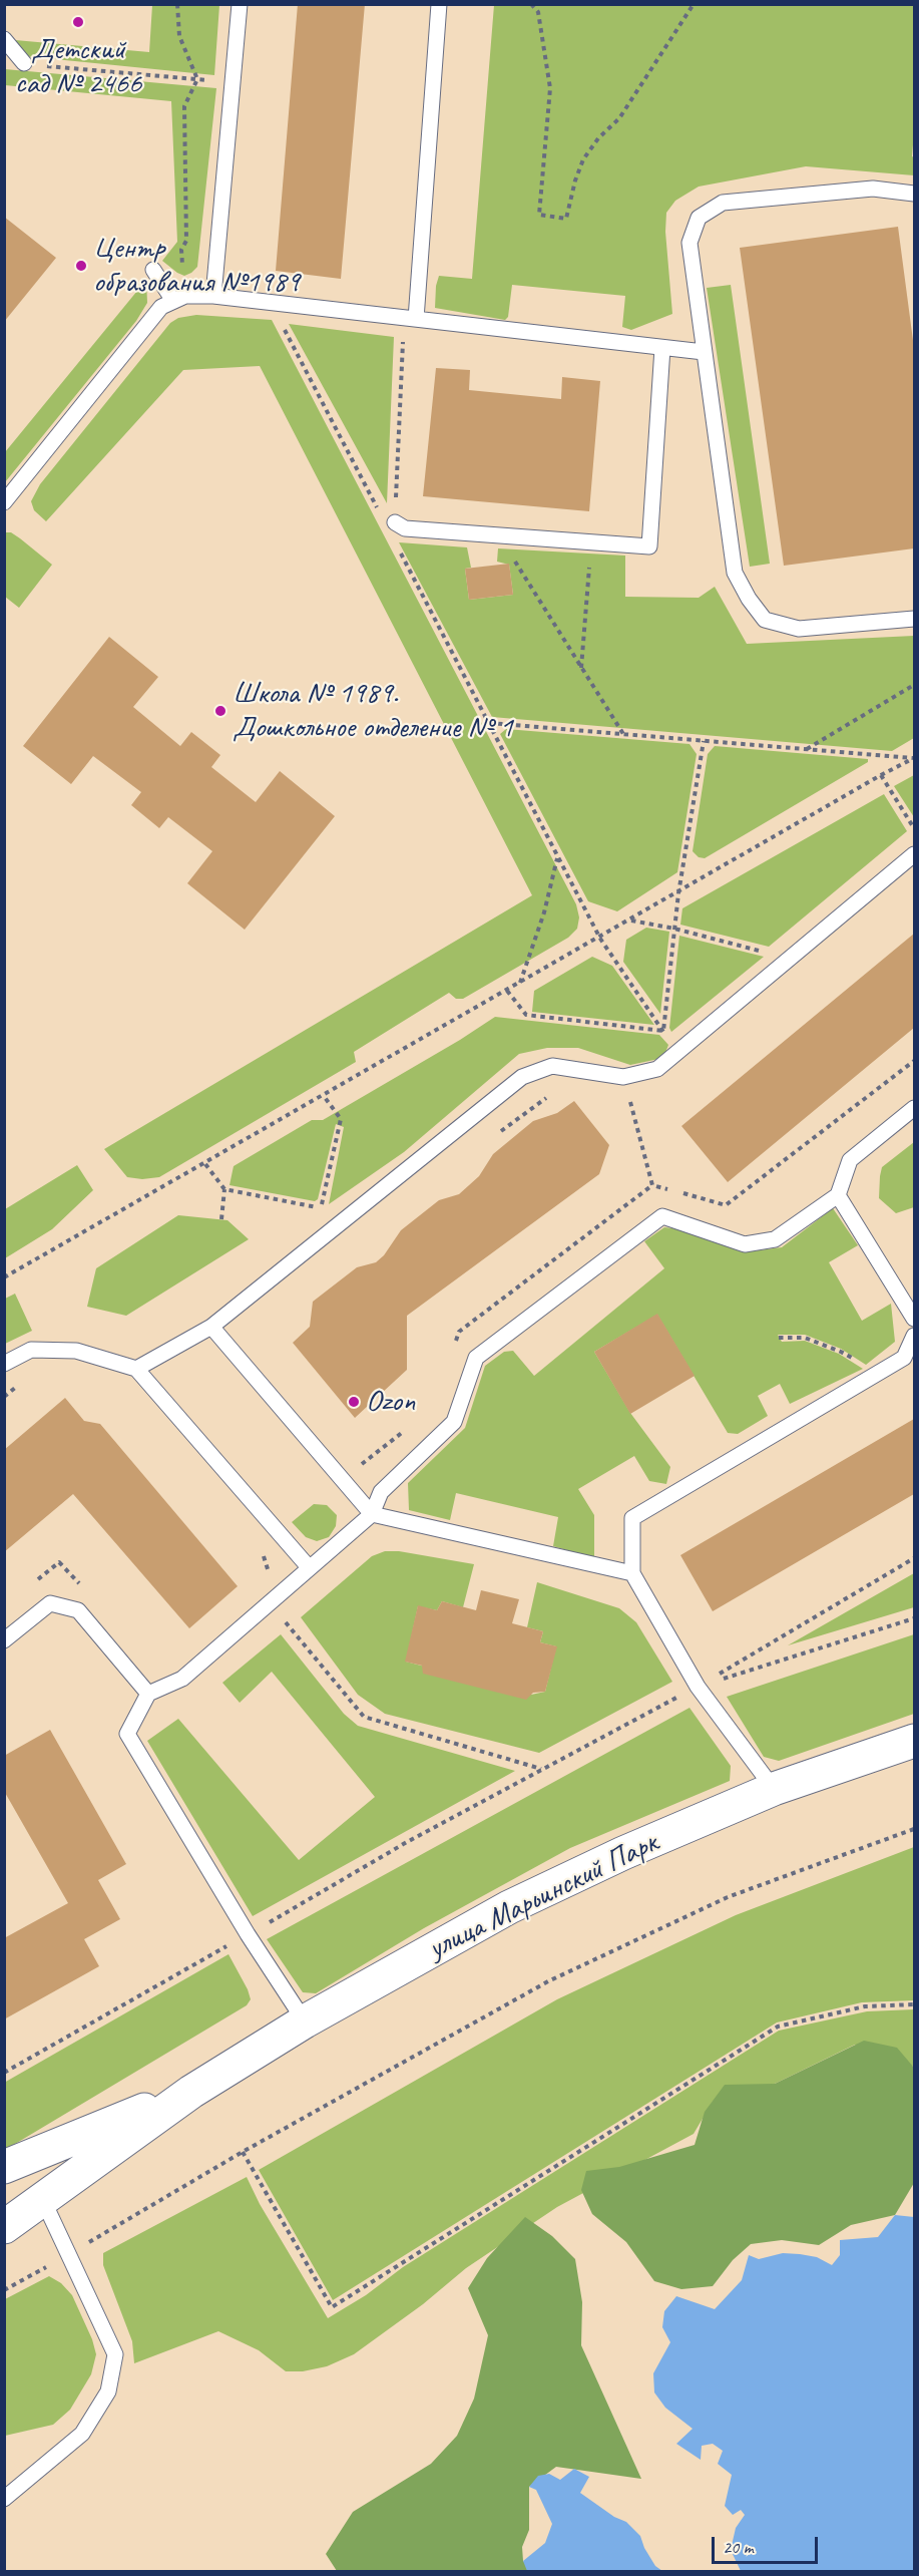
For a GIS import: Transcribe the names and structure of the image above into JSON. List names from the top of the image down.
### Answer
{
  "streets": {
    "main road": ["улица Марьинский Парк"]
  },
  "places": [
    "Детский сад № 2466",
    "Центр образования №1989",
    "Школа № 1989. Дошкольное отделение № 1",
    "Ozon"
  ],
  "scale_bar": "20 m"
}
